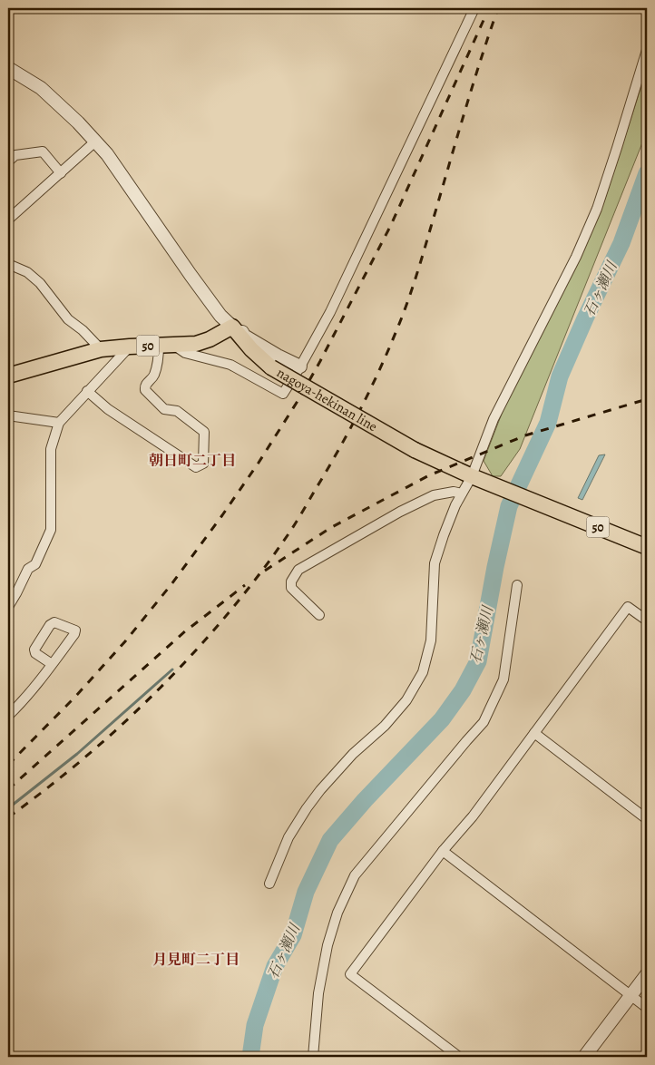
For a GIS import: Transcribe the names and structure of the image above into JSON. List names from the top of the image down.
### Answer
{
  "streets": {
    "main road": ["50", "nagoya-hekinan line"]
  },
  "crossings": [
    ["50", "nagoya-hekinan line"]
  ],
  "districts": ["朝日町二丁目", "月見町二丁目"],
  "water": ["石ヶ瀬川"]
}
